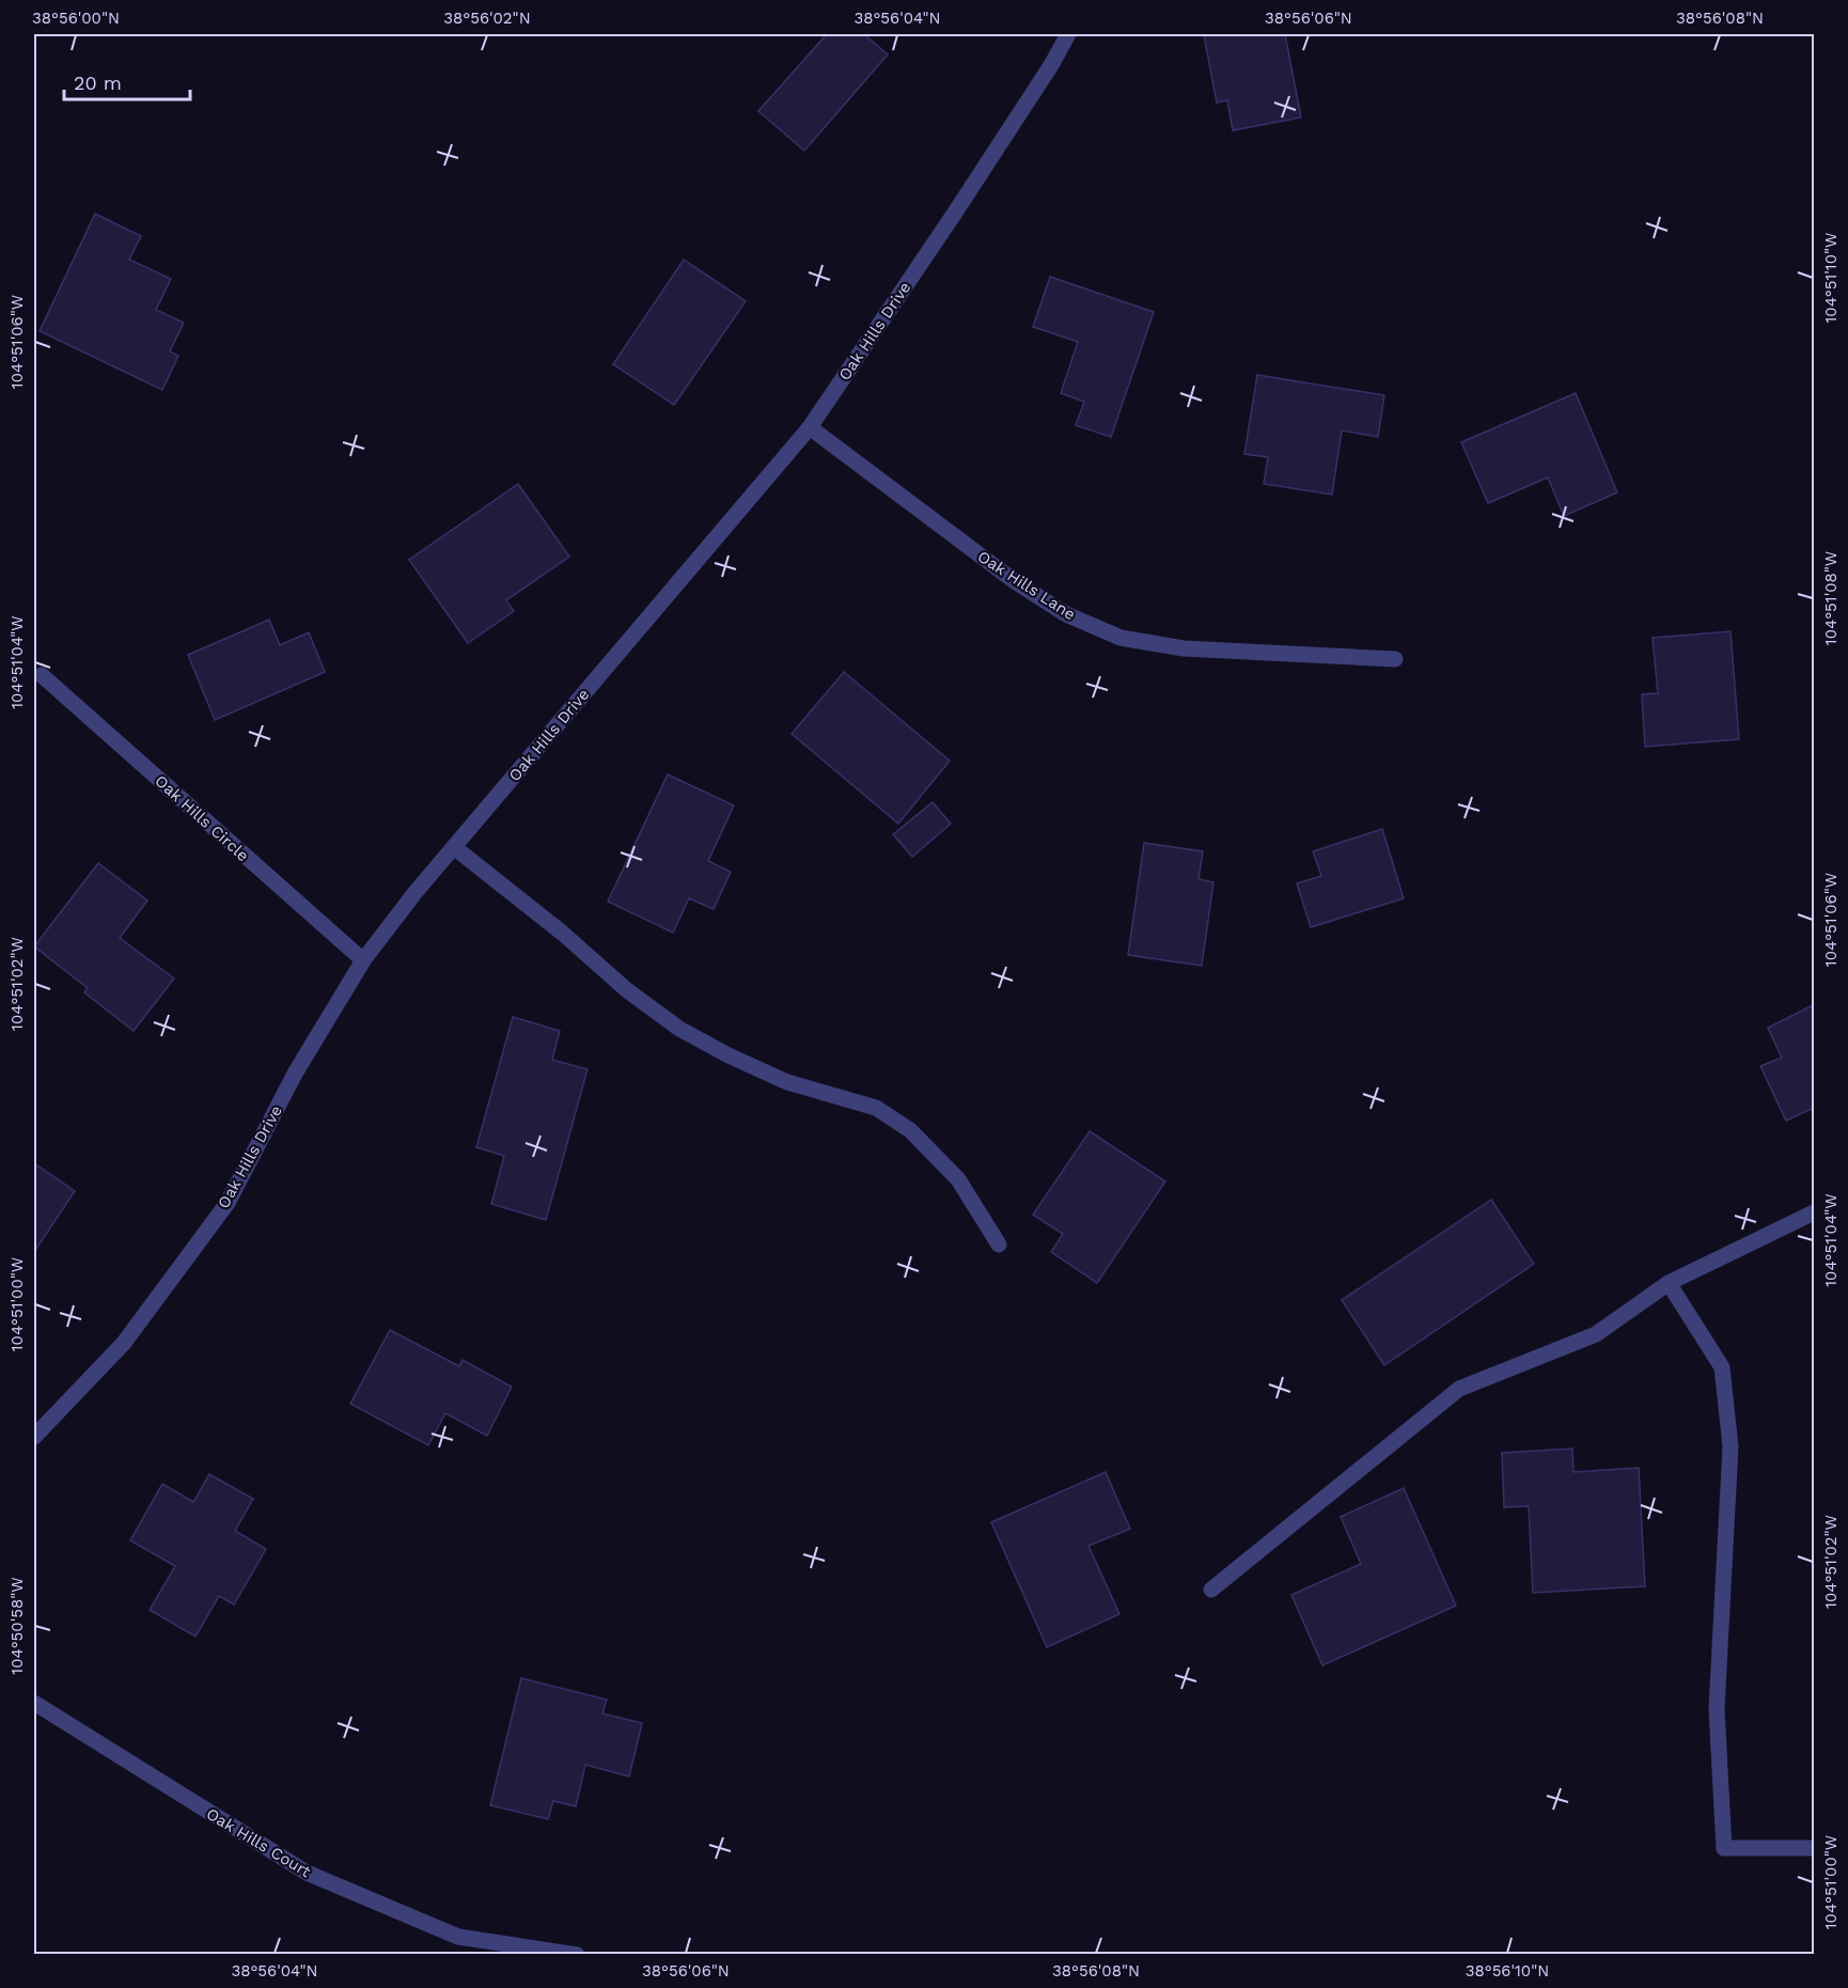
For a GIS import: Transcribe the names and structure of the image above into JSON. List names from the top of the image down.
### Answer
{
  "streets": {
    "street": [
      "Oak Hills Drive",
      "Oak Hills Lane",
      "Oak Hills Circle",
      "Oak Hills Court"
    ]
  },
  "crossings": [
    ["Oak Hills Drive", "Oak Hills Lane"],
    ["Oak Hills Drive", "Oak Hills Circle"]
  ],
  "scale_bar": "20 m",
  "coordinates": [
    "38°56'00\"N",
    "38°56'02\"N",
    "38°56'04\"N",
    "38°56'06\"N",
    "38°56'08\"N",
    "104°51'10\"W",
    "104°51'06\"W",
    "104°51'08\"W",
    "104°51'04\"W",
    "104°51'02\"W",
    "104°51'00\"W",
    "104°50'58\"W",
    "38°56'10\"N"
  ]
}
